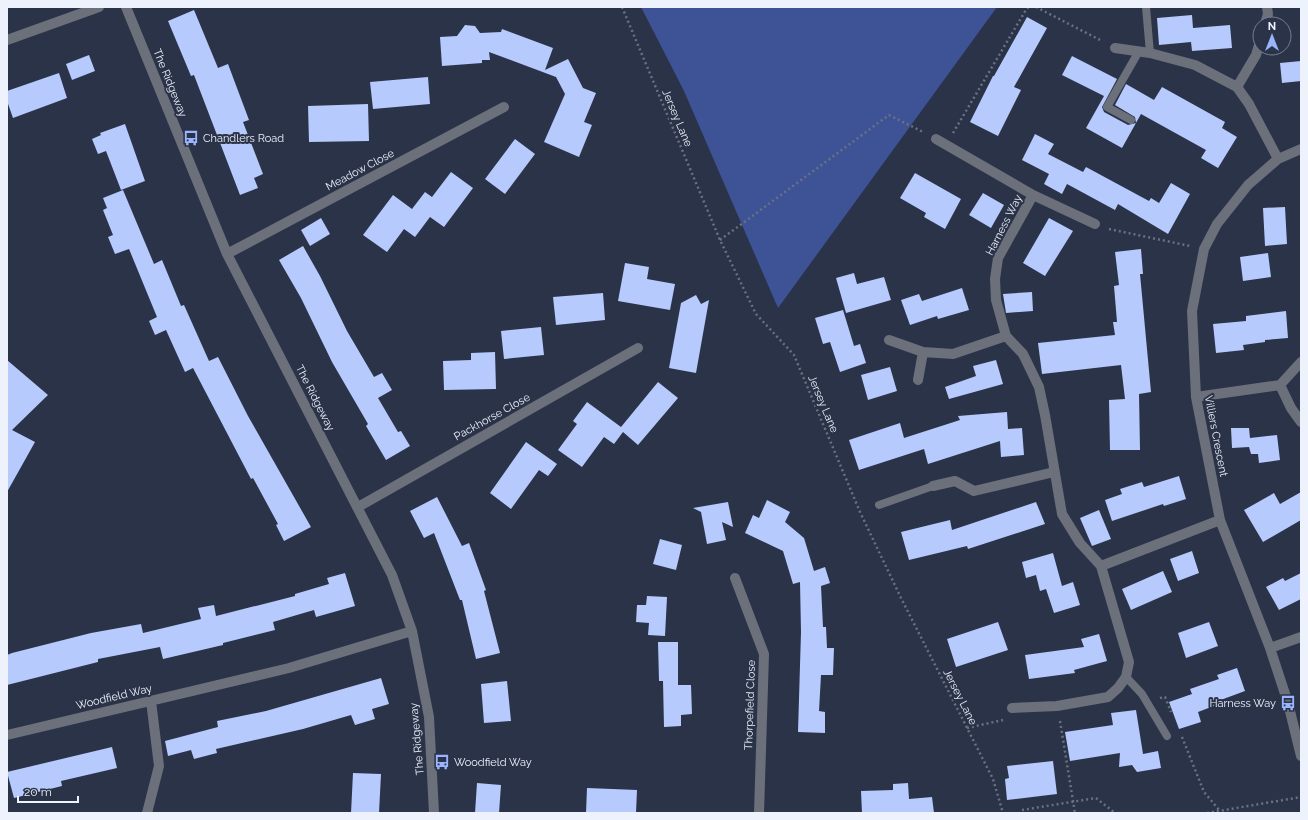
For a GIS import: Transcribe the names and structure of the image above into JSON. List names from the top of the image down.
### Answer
{
  "streets": {
    "street": [
      "The Ridgeway",
      "Meadow Close",
      "Harness Way",
      "Packhorse Close",
      "Villiers Crescent",
      "Woodfield Way",
      "Thorpefield Close"
    ],
    "path": ["Jersey Lane"]
  },
  "crossings": [
    ["The Ridgeway", "Meadow Close"],
    ["The Ridgeway", "Packhorse Close"],
    ["The Ridgeway", "Woodfield Way"]
  ],
  "places": {
    "bus stop": ["Chandlers Road", "Harness Way", "Woodfield Way"]
  },
  "scale_bar": "20 m",
  "north": "top"
}
